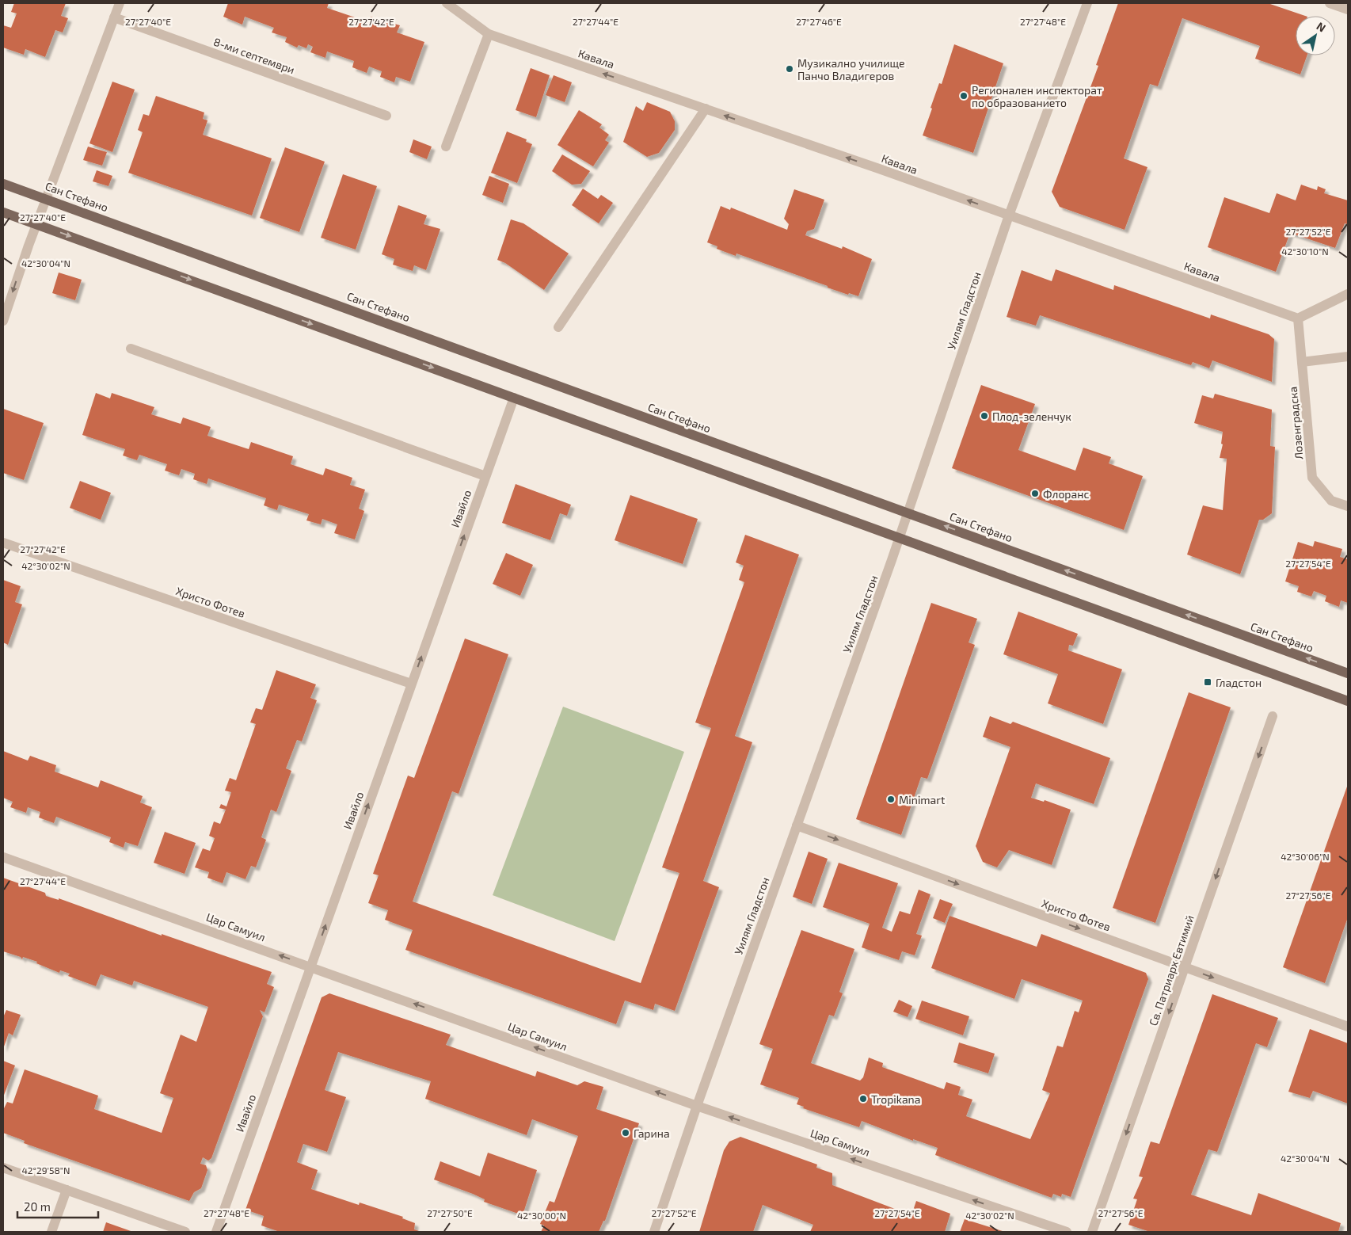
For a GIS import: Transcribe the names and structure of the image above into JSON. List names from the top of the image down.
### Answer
{
  "streets": {
    "main road": ["Сан Стефано"],
    "street": [
      "8-ми септември",
      "Кавала",
      "Уилям Гладстон",
      "Лозенградска",
      "Ивайло",
      "Христо Фотев",
      "Цар Самуил",
      "Св. Патриарх Евтимий"
    ]
  },
  "crossings": [
    ["Кавала", "Уилям Гладстон"],
    ["Кавала", "Лозенградска"],
    ["Сан Стефано", "Уилям Гладстон"],
    ["Уилям Гладстон", "Христо Фотев"],
    ["Уилям Гладстон", "Цар Самуил"],
    ["Ивайло", "Христо Фотев"],
    ["Ивайло", "Цар Самуил"],
    ["Христо Фотев", "Св. Патриарх Евтимий"]
  ],
  "one_way": [
    "Кавала",
    "Ивайло",
    "Христо Фотев",
    "Цар Самуил",
    "Св. Патриарх Евтимий"
  ],
  "places": {
    "other": [
      "Музикално училище Панчо Владигеров",
      "Регионален инспекторат по образованието",
      "Плод-зеленчук",
      "Флоранс",
      "Minimart",
      "Tropikana",
      "Гарина"
    ],
    "transit": ["Гладстон"]
  },
  "scale_bar": "20 m",
  "north": "top right",
  "coordinates": [
    "27°27'42\"E",
    "27°27'46\"E",
    "27°27'48\"E",
    "27°27'40\"E",
    "27°27'44\"E",
    "27°27'52\"E",
    "42°30'10\"N",
    "42°30'04\"N",
    "27°27'54\"E",
    "42°30'02\"N",
    "42°30'06\"N",
    "27°27'56\"E",
    "42°29'58\"N",
    "27°27'50\"E",
    "42°30'00\"N"
  ]
}
